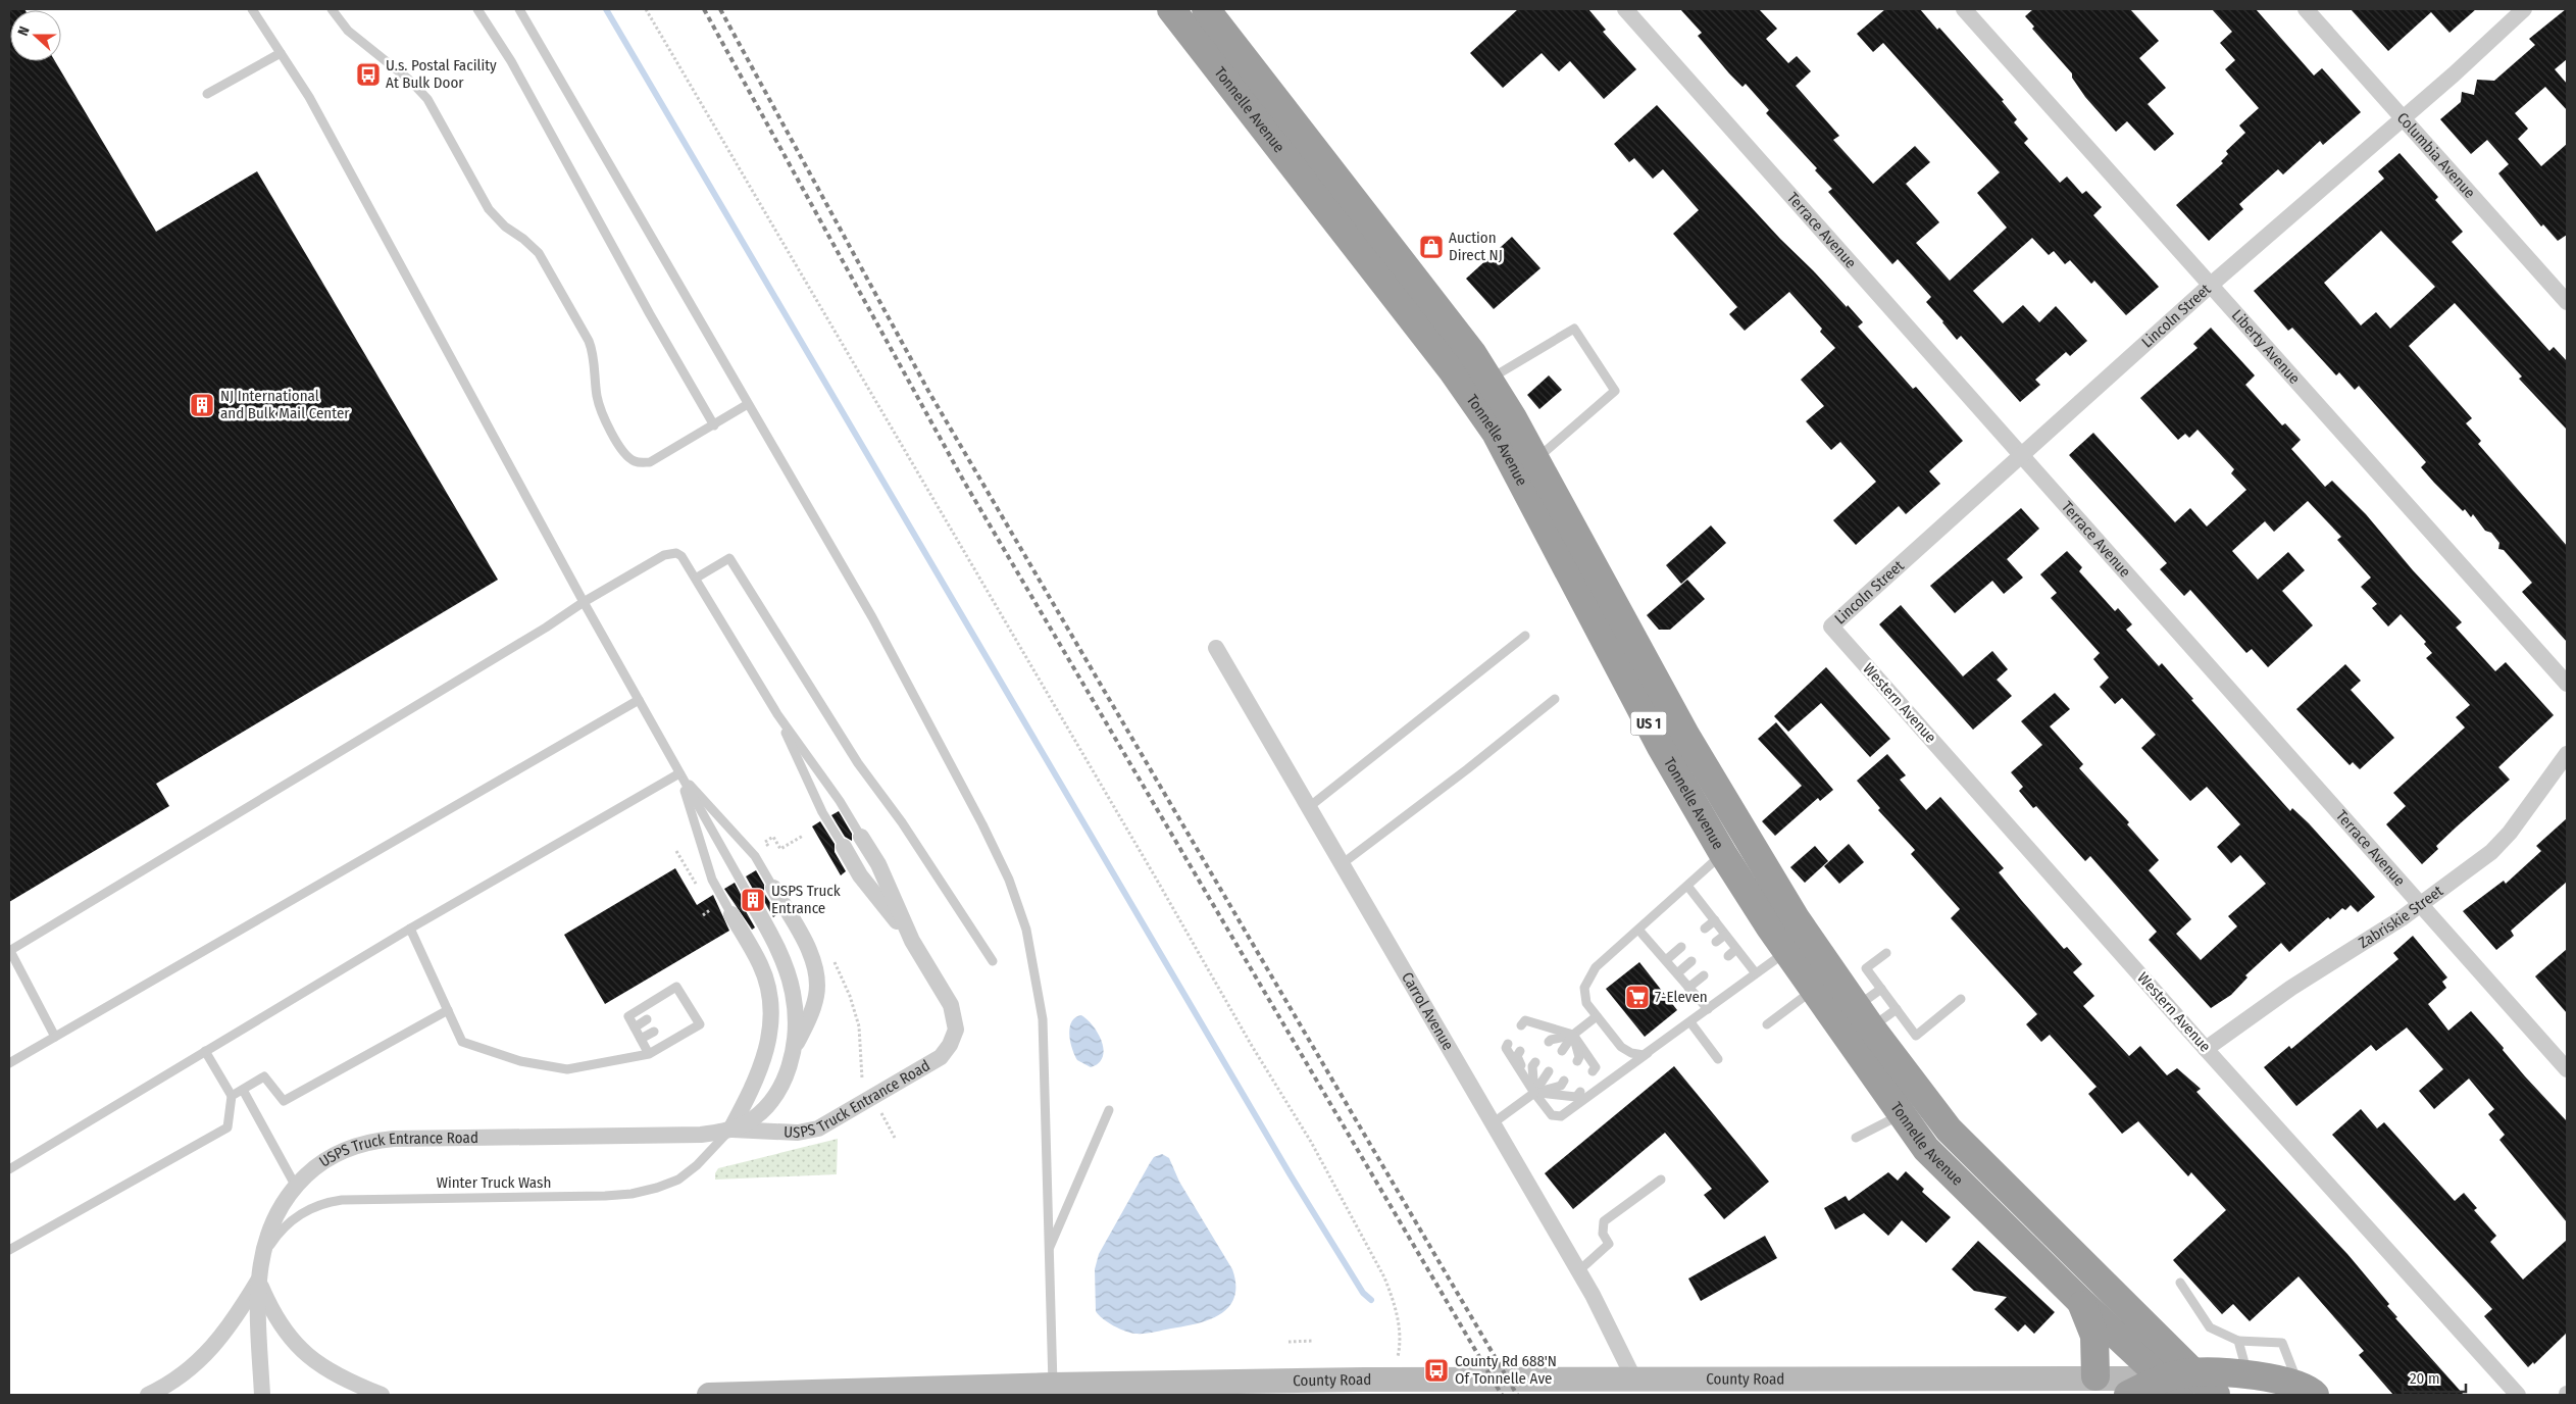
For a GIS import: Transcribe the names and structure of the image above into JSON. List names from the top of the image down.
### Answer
{
  "streets": {
    "highway": ["Tonnelle Avenue", "US 1"],
    "main road": ["County Road"],
    "street": [
      "Columbia Avenue",
      "Terrace Avenue",
      "Lincoln Street",
      "Liberty Avenue",
      "Western Avenue",
      "Zabriskie Street",
      "Carrol Avenue",
      "USPS Truck Entrance Road"
    ],
    "lane": ["Winter Truck Wash"]
  },
  "crossings": [
    ["Tonnelle Avenue", "County Road"],
    ["Columbia Avenue", "Lincoln Street"],
    ["Terrace Avenue", "Lincoln Street"],
    ["Terrace Avenue", "Zabriskie Street"],
    ["Lincoln Street", "Liberty Avenue"],
    ["Lincoln Street", "Western Avenue"],
    ["Western Avenue", "Zabriskie Street"],
    ["Carrol Avenue", "County Road"],
    ["USPS Truck Entrance Road", "Winter Truck Wash"]
  ],
  "places": {
    "bus stop": ["U.s. Postal Facility At Bulk Door", "County Rd 688'N Of Tonnelle Ave"],
    "shop": ["Auction Direct NJ"],
    "building": ["NJ International and Bulk Mail Center", "USPS Truck Entrance"],
    "supermarket": ["7-Eleven"]
  },
  "scale_bar": "20 m",
  "north": "left"
}
